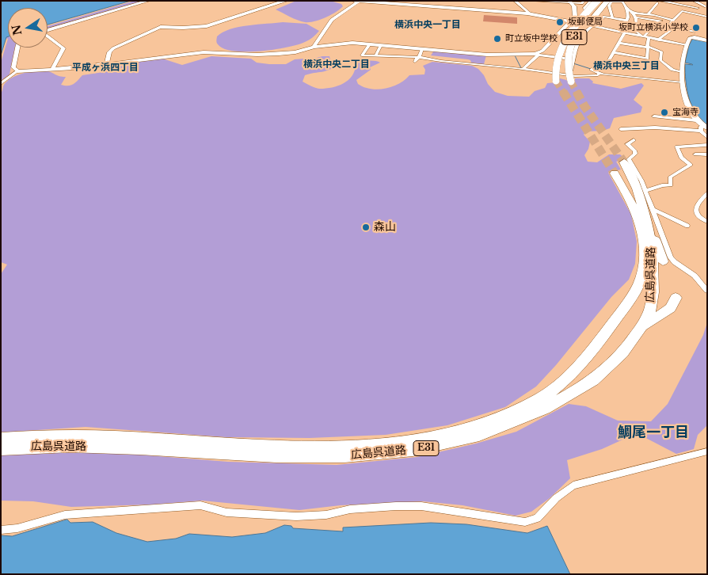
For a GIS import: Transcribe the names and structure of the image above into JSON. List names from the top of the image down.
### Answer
{
  "streets": {
    "highway": ["E31", "広島呉道路"]
  },
  "districts": [
    "横浜中央一丁目",
    "横浜中央二丁目",
    "横浜中央三丁目",
    "平成ヶ浜四丁目",
    "鯛尾一丁目"
  ],
  "places": [
    "坂郵便局",
    "坂町立横浜小学校",
    "町立坂中学校",
    "宝海寺",
    "森山"
  ],
  "north": "left"
}
